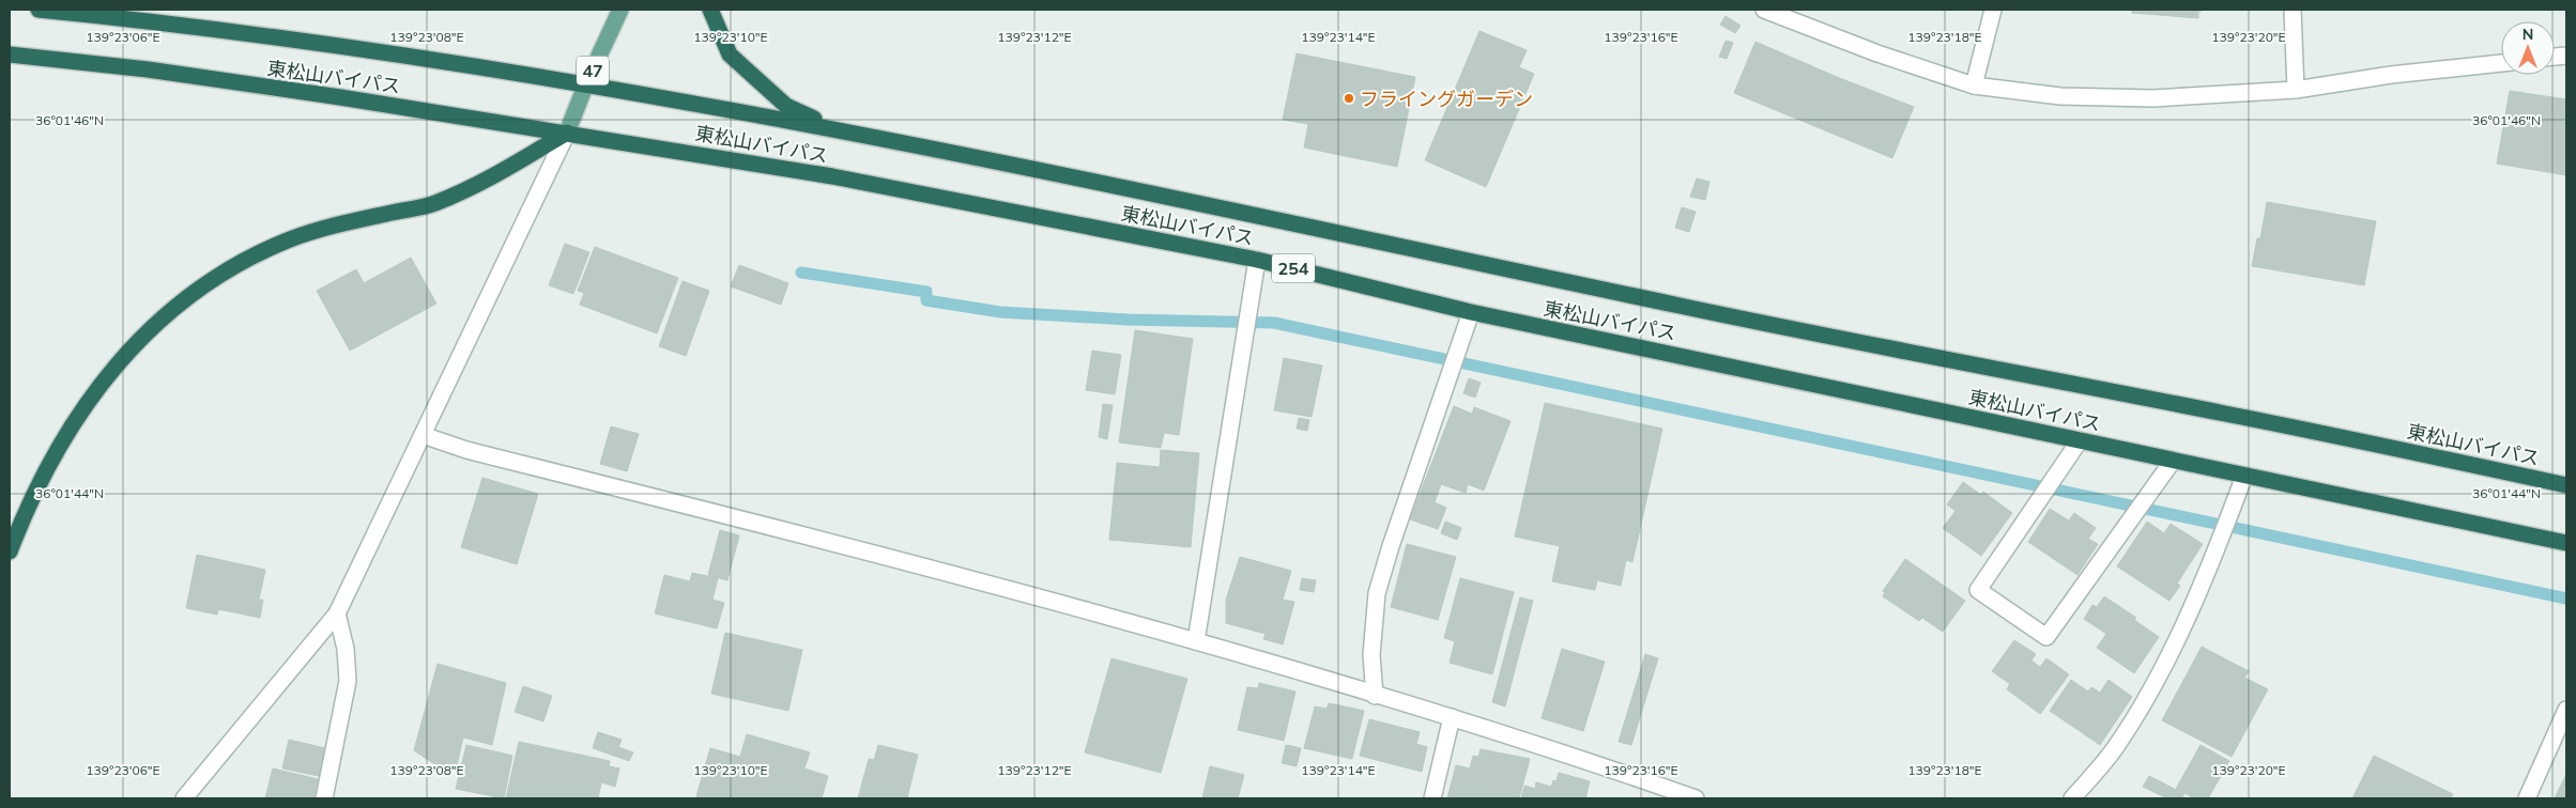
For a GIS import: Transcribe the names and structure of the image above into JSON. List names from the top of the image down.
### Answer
{
  "streets": {
    "highway": ["東松山バイパス", "254"],
    "main road": ["47"]
  },
  "crossings": [
    ["47", "東松山バイパス"]
  ],
  "places": ["フライングガーデン"],
  "north": "top",
  "coordinates": [
    "139°23'06\"E",
    "139°23'08\"E",
    "139°23'10\"E",
    "139°23'12\"E",
    "139°23'14\"E",
    "139°23'16\"E",
    "139°23'18\"E",
    "139°23'20\"E",
    "36°01'46\"N",
    "36°01'44\"N"
  ]
}
